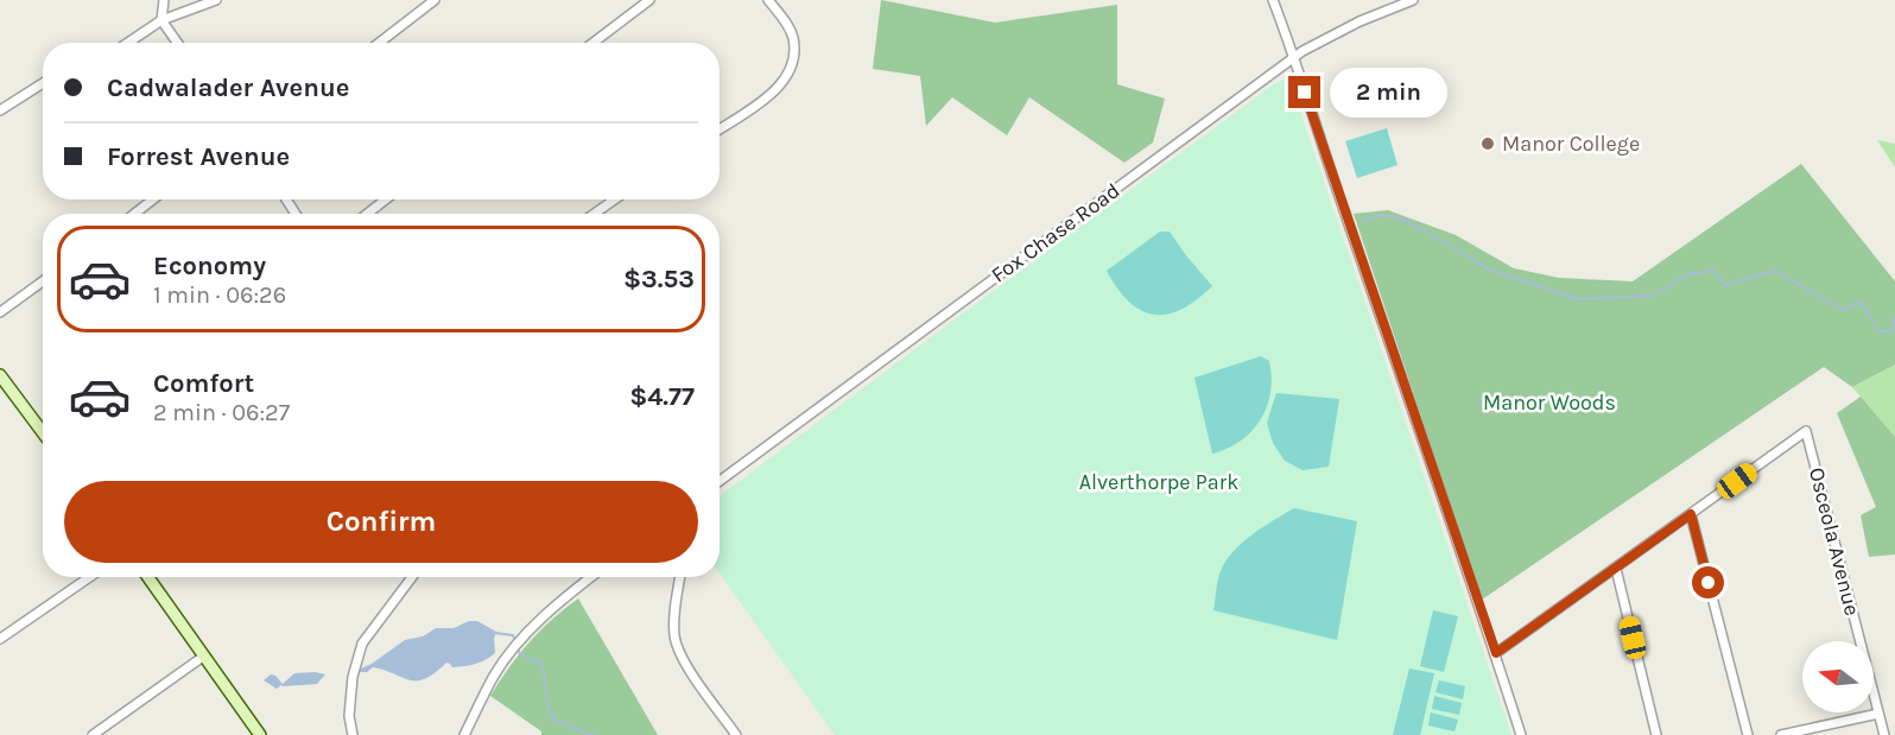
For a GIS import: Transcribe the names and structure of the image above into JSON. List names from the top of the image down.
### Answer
{
  "streets": {
    "street": ["Fox Chase Road", "Osceola Avenue"]
  },
  "parks": ["Manor Woods", "Alverthorpe Park"],
  "places": ["Manor College"],
  "north": "left",
  "page": {
    "banner": ["Cadwalader Avenue", "Forrest Avenue"],
    "bubble": "2 min",
    "list": [
      {
        "name": "Economy",
        "note": "1 min · 06:26",
        "value": "$3.53"
      },
      {
        "name": "Comfort",
        "note": "2 min · 06:27",
        "value": "$4.77"
      }
    ],
    "buttons": "Confirm"
  }
}
